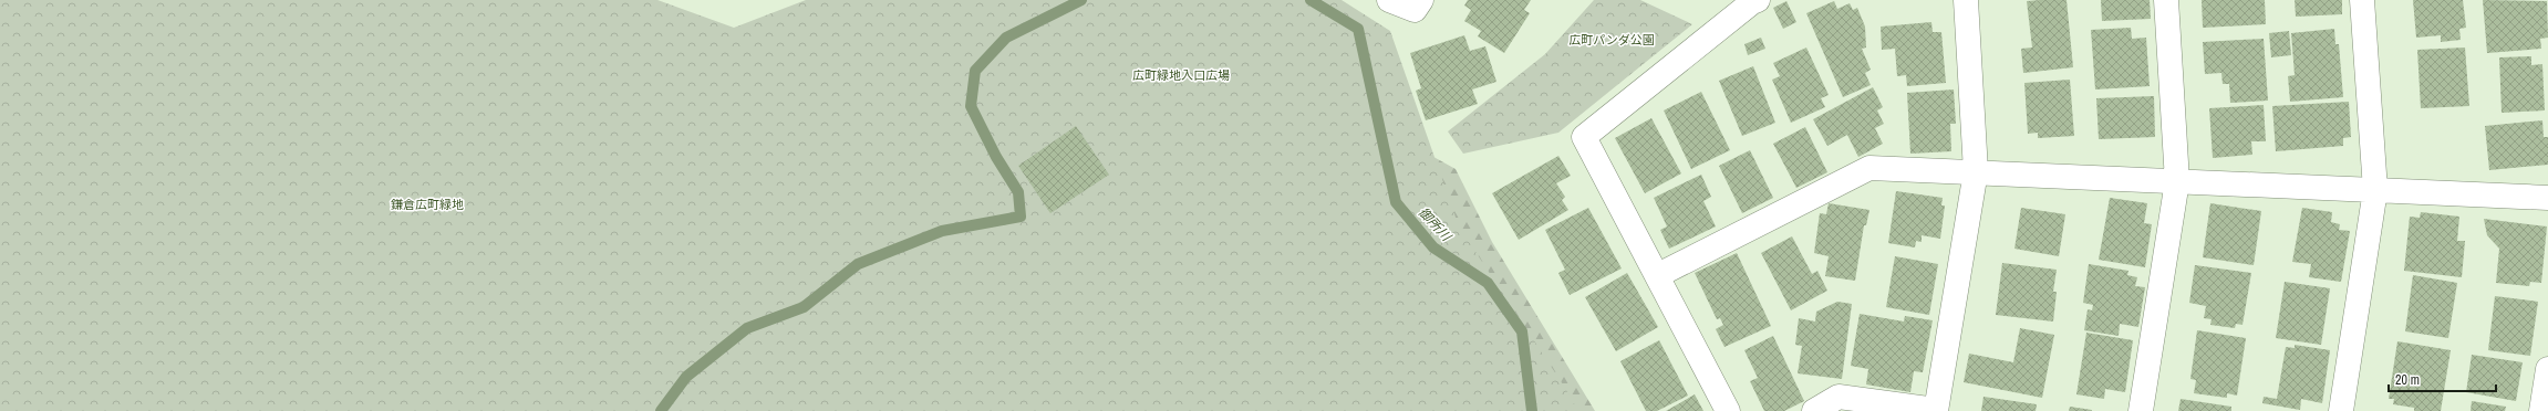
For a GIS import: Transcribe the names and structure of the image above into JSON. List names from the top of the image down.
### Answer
{
  "water": ["御所川"],
  "parks": ["広町パンダ公園", "広町緑地入口広場", "鎌倉広町緑地"],
  "scale_bar": "20 m"
}
